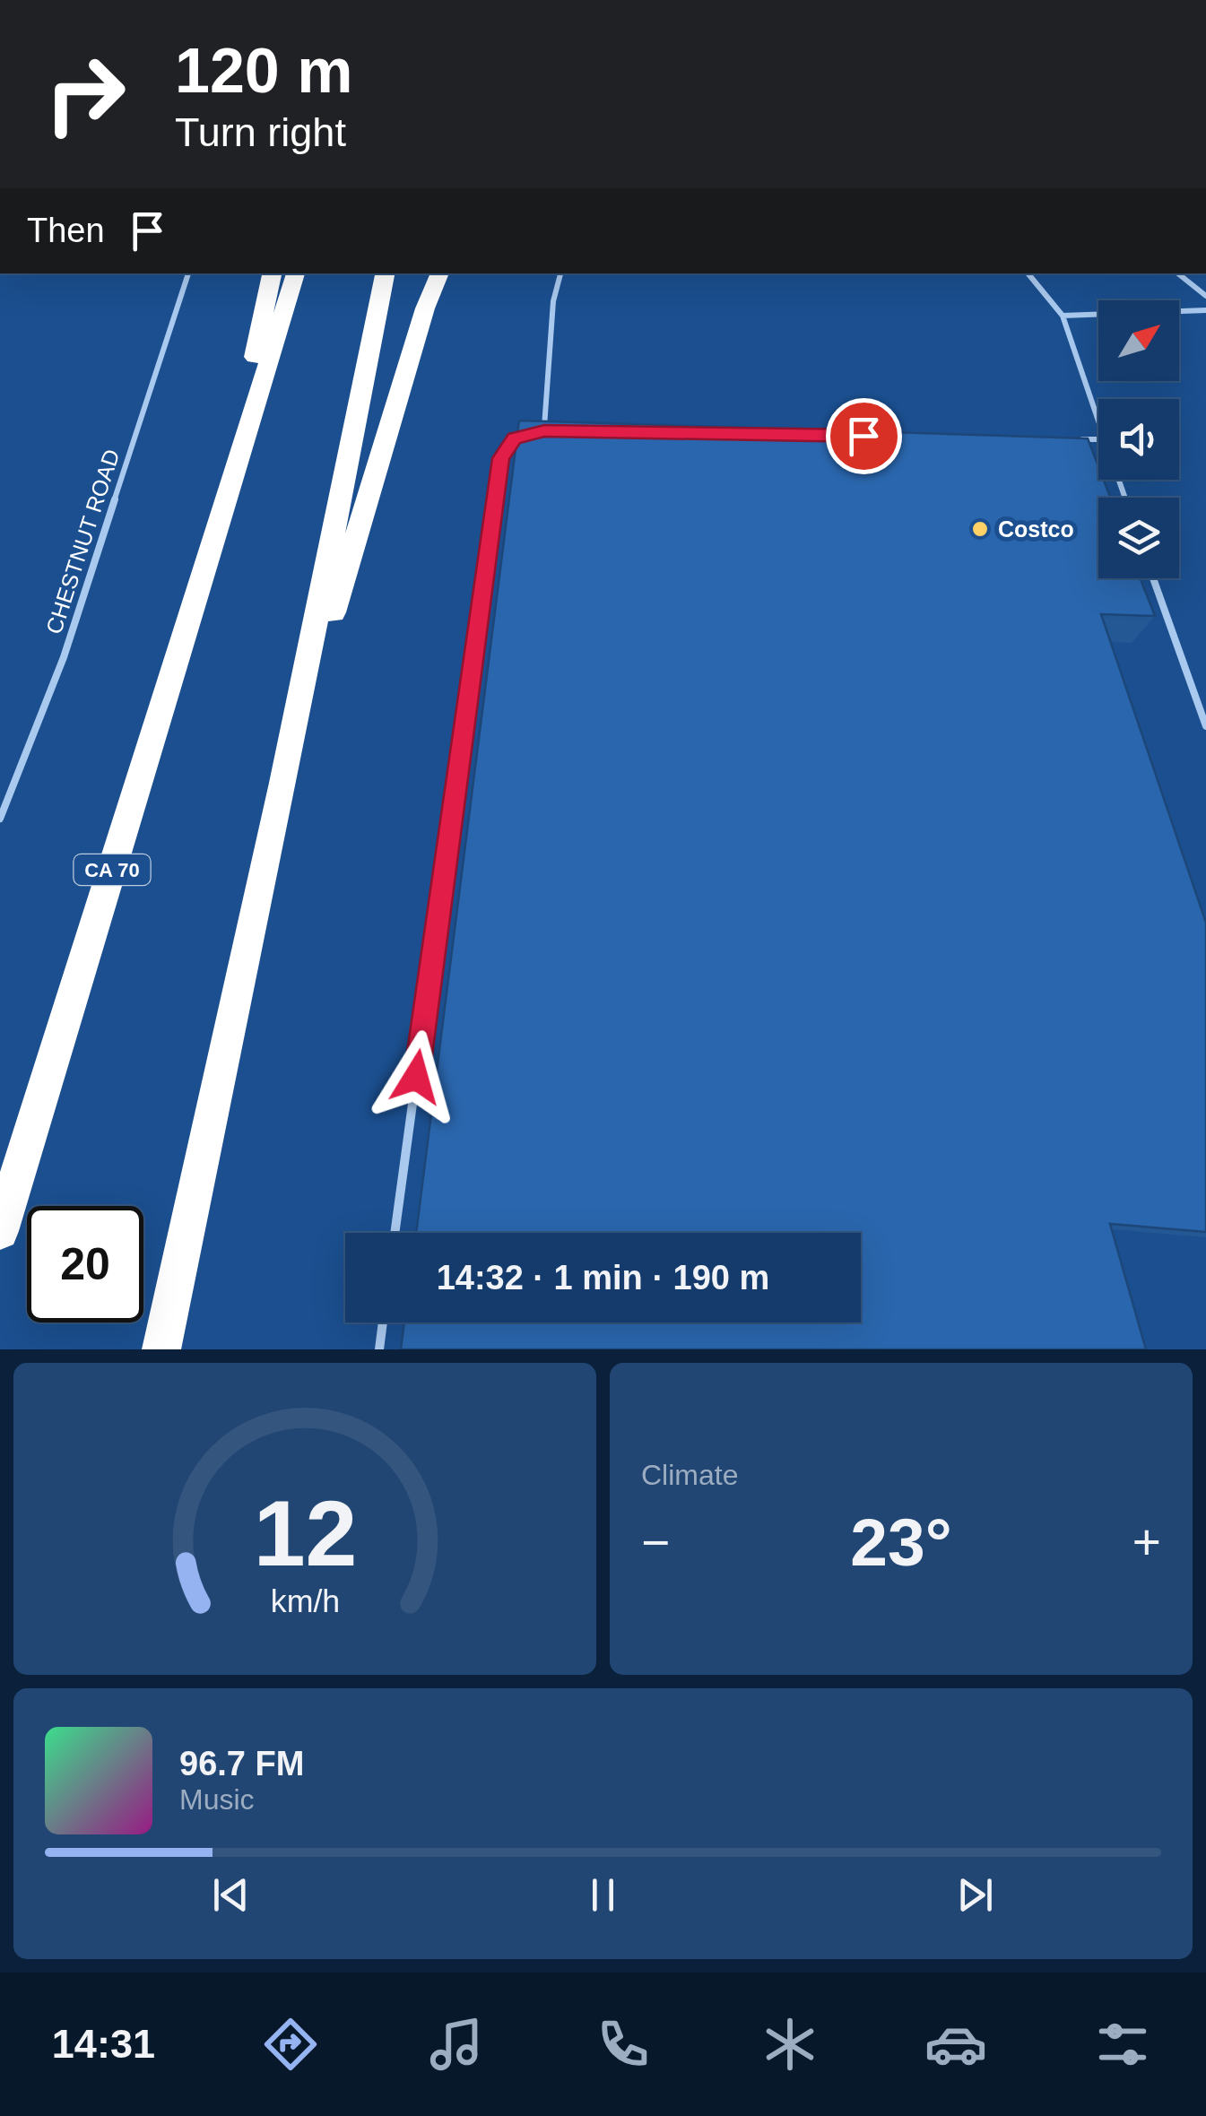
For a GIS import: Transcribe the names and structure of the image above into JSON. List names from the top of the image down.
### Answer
{
  "streets": {
    "highway": ["CA 70"],
    "lane": ["CHESTNUT ROAD"]
  },
  "places": ["Costco"],
  "north": "top right",
  "page": {
    "turn": ["120 m", "Turn right"],
    "then": "Then",
    "limit": "20",
    "trip": "14:32 · 1 min · 190 m",
    "tile": "Climate",
    "heat": ["−", "23°", "+"],
    "song": ["96.7 FM", "Music"],
    "tabs": "14:31",
    "gauge": ["12", "km/h"]
  }
}
